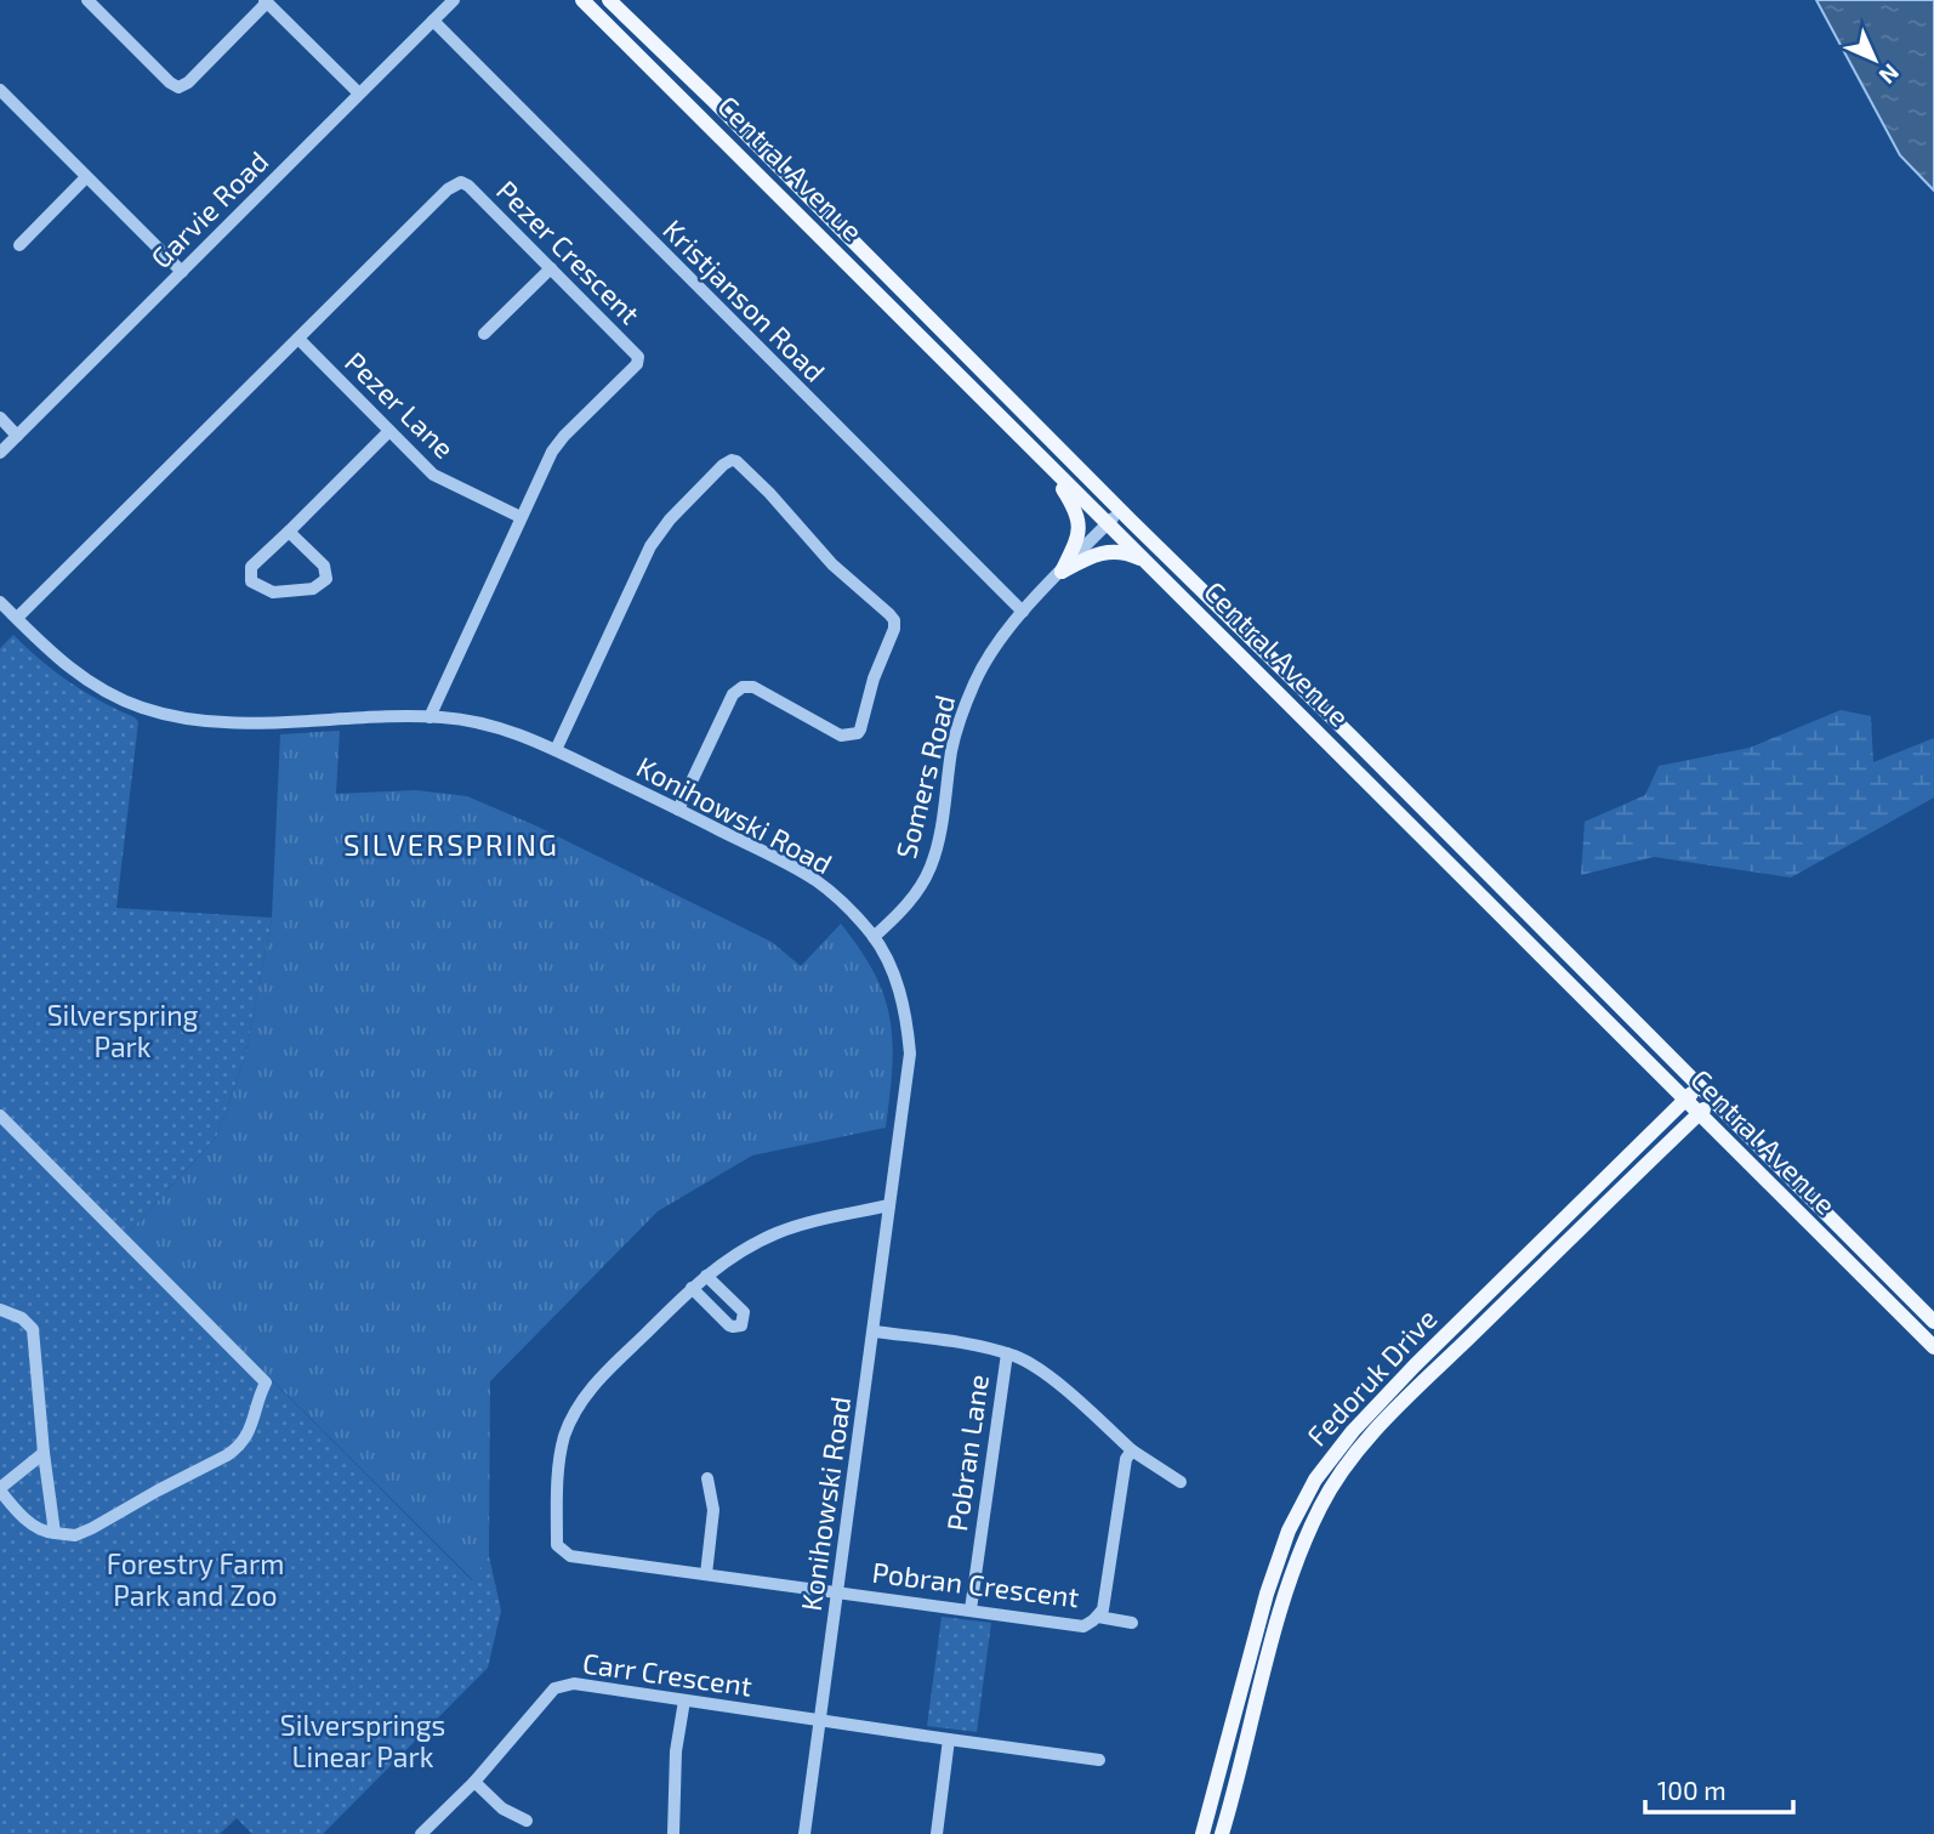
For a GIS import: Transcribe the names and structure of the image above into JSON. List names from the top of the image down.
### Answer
{
  "streets": {
    "main road": ["Central Avenue", "Fedoruk Drive"],
    "street": [
      "Garvie Road",
      "Pezer Crescent",
      "Kristjanson Road",
      "Pezer Lane",
      "Somers Road",
      "Konihowski Road",
      "Pobran Lane",
      "Pobran Crescent",
      "Carr Crescent"
    ]
  },
  "crossings": [
    ["Central Avenue", "Somers Road"],
    ["Central Avenue", "Fedoruk Drive"],
    ["Garvie Road", "Kristjanson Road"],
    ["Pezer Crescent", "Pezer Lane"],
    ["Pezer Crescent", "Konihowski Road"],
    ["Kristjanson Road", "Somers Road"],
    ["Somers Road", "Konihowski Road"],
    ["Konihowski Road", "Pobran Crescent"],
    ["Konihowski Road", "Carr Crescent"],
    ["Pobran Lane", "Pobran Crescent"]
  ],
  "districts": ["SILVERSPRING"],
  "parks": ["Silverspring Park", "Forestry Farm Park and Zoo", "Silversprings Linear Park"],
  "scale_bar": "100 m",
  "north": "bottom right"
}
